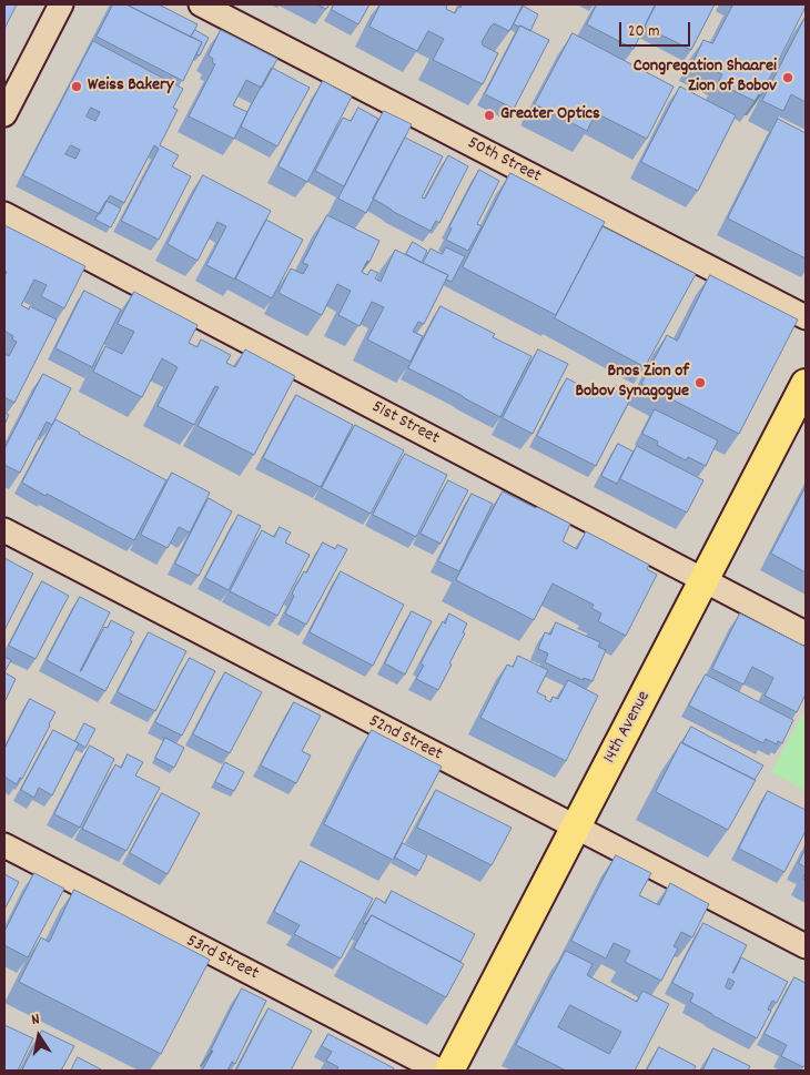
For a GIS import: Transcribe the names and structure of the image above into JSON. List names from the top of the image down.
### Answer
{
  "streets": {
    "main road": ["14th Avenue"],
    "street": [
      "50th Street",
      "51st Street",
      "52nd Street",
      "53rd Street"
    ]
  },
  "crossings": [
    ["51st Street", "14th Avenue"],
    ["14th Avenue", "52nd Street"]
  ],
  "places": [
    "Congregation Shaarei Zion of Bobov",
    "Weiss Bakery",
    "Greater Optics",
    "Bnos Zion of Bobov Synagogue"
  ],
  "scale_bar": "20 m",
  "north": "top"
}
